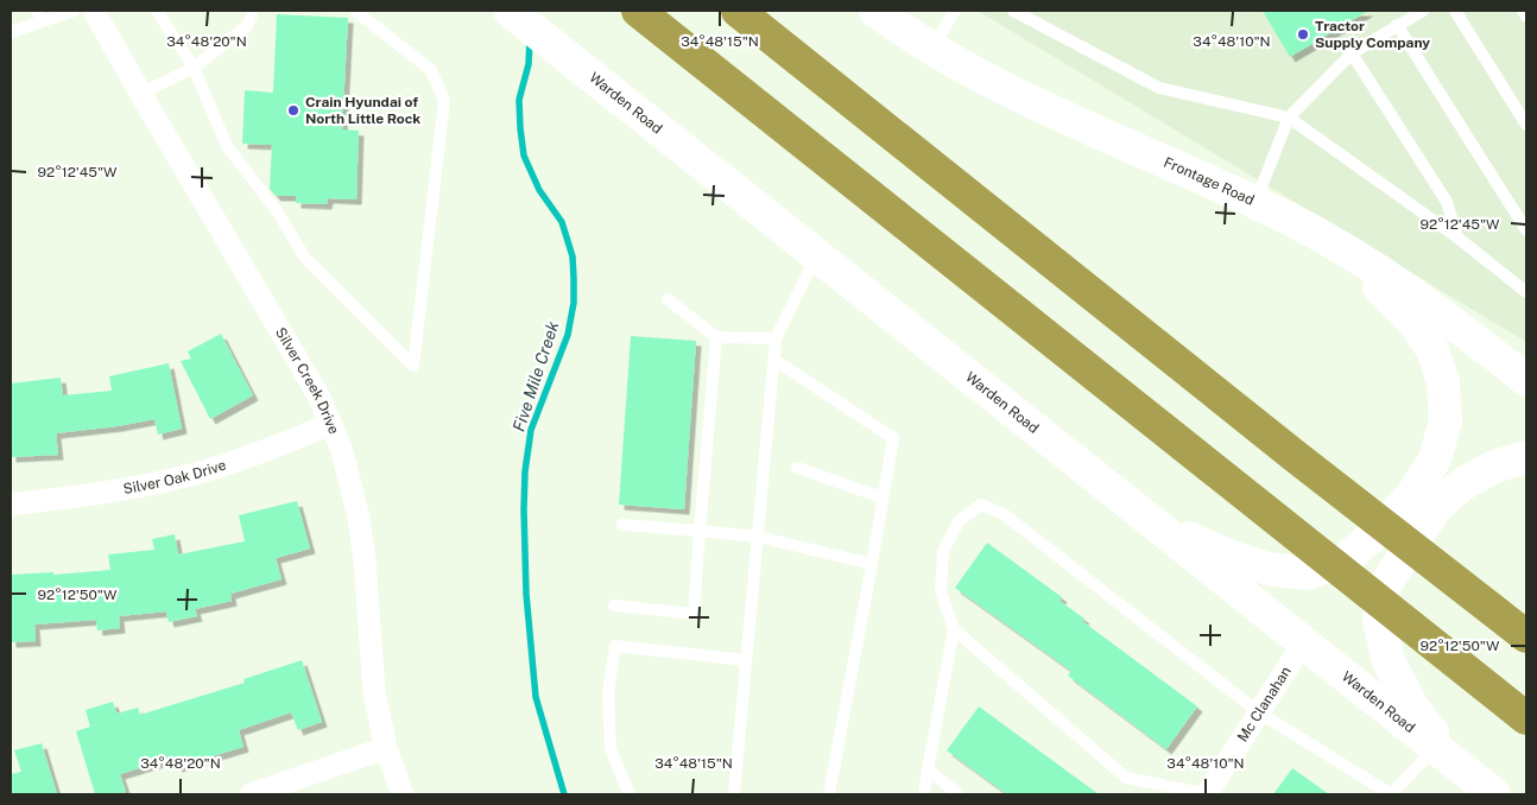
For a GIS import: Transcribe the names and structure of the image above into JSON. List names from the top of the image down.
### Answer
{
  "streets": {
    "main road": ["Warden Road", "Frontage Road"],
    "street": ["Silver Creek Drive", "Silver Oak Drive", "Mc Clanahan"]
  },
  "crossings": [
    ["Warden Road", "Mc Clanahan"],
    ["Silver Creek Drive", "Silver Oak Drive"]
  ],
  "water": ["Five Mile Creek"],
  "places": ["Tractor Supply Company", "Crain Hyundai of North Little Rock"],
  "coordinates": [
    "34°48'20\"N",
    "34°48'15\"N",
    "34°48'10\"N",
    "92°12'45\"W",
    "92°12'50\"W"
  ]
}
